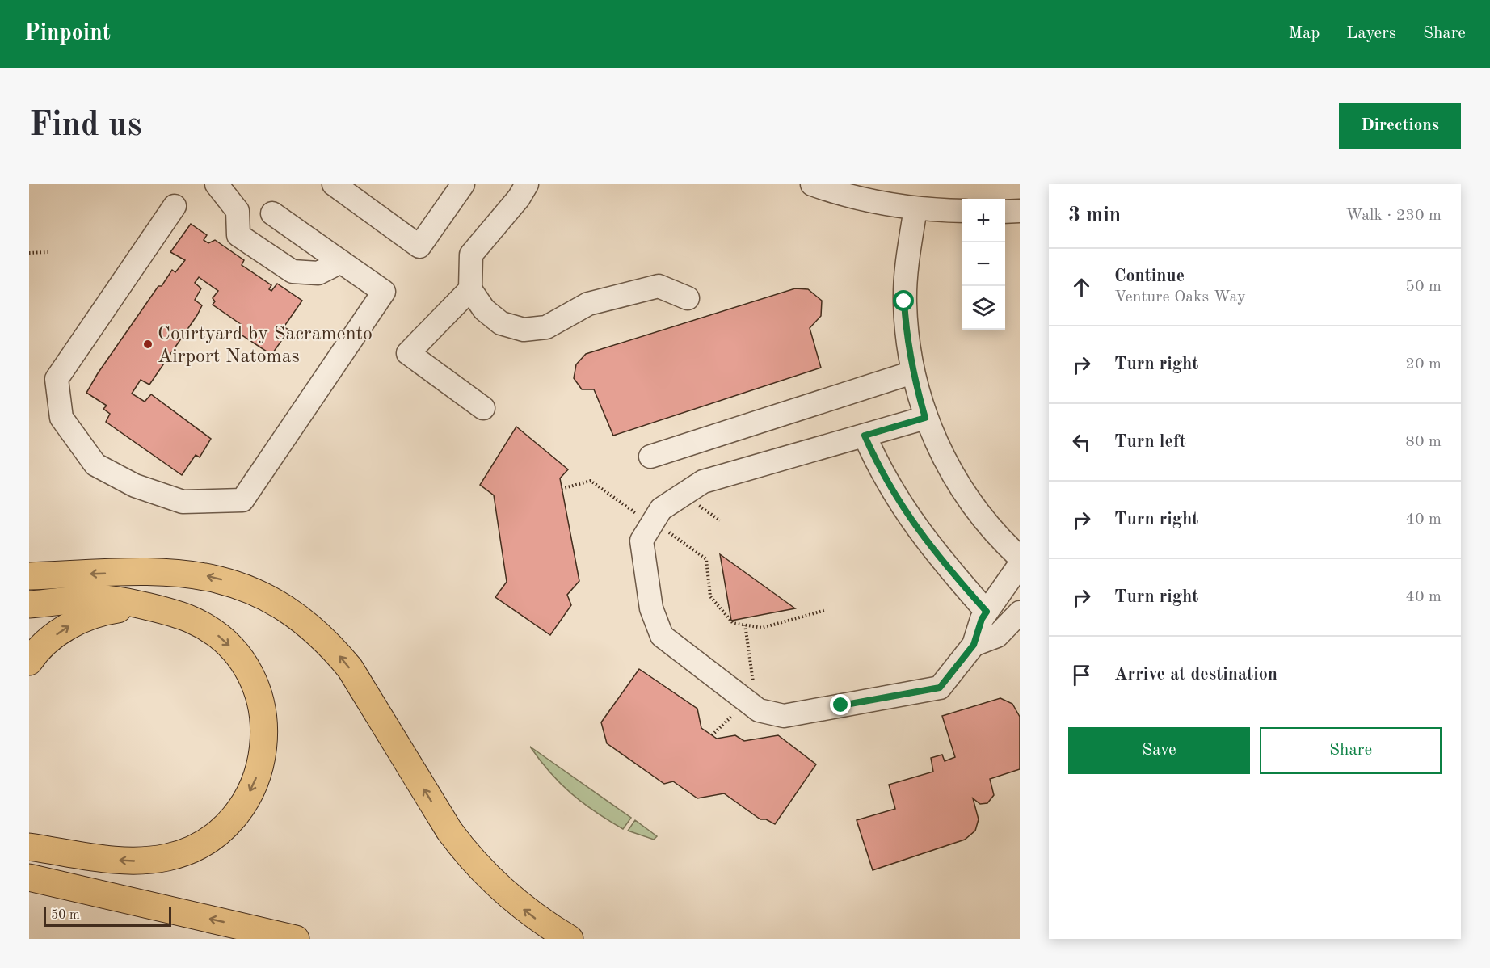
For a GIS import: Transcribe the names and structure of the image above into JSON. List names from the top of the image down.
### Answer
{
  "places": ["Courtyard by Sacramento Airport Natomas"],
  "scale_bar": "50 m",
  "page": {
    "header": "Pinpoint",
    "nav": ["Map", "Layers", "Share"],
    "buttons": [
      "Directions",
      ["Save", "Share"]
    ],
    "title": "Find us",
    "heading": ["3 min", "Walk · 230 m"],
    "map_buttons": ["+", "−"],
    "list": [
      ["Continue", "Venture Oaks Way", "50 m"],
      ["Turn right", "20 m"],
      ["Turn left", "80 m"],
      ["Turn right", "40 m"],
      ["Turn right", "40 m"],
      "Arrive at destination"
    ],
    "scale": "50 m"
  }
}
